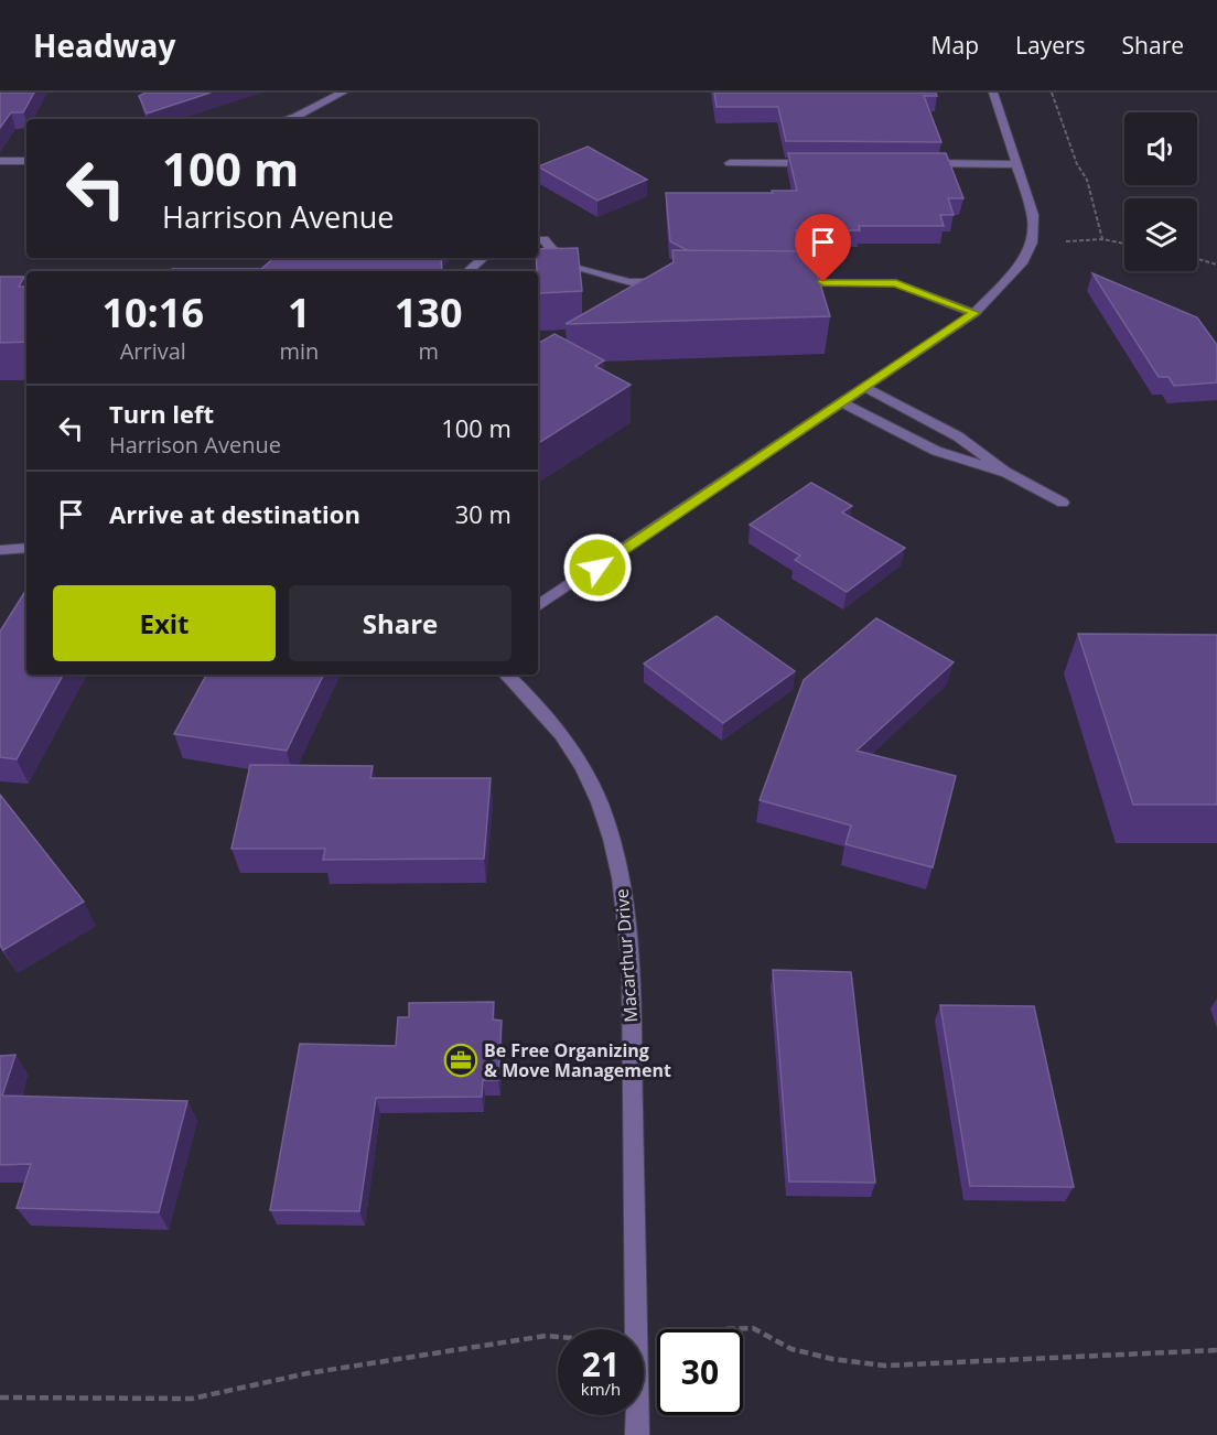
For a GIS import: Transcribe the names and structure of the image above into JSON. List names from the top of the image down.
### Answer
{
  "streets": {
    "street": ["Macarthur Drive"]
  },
  "places": {
    "office": ["Be Free Organizing & Move Management"]
  },
  "page": {
    "header": "Headway",
    "nav": ["Map", "Layers", "Share"],
    "turn": ["100 m", "Harrison Avenue"],
    "eta": [
      "10:16",
      "Arrival",
      "1",
      "min",
      "130",
      "m"
    ],
    "list": [
      {
        "name": "Turn left",
        "note": "Harrison Avenue",
        "value": "100 m"
      },
      {
        "name": "Arrive at destination",
        "value": "30 m"
      }
    ],
    "buttons": ["Exit", "Share"],
    "speed": "21 km/h",
    "limit": "30"
  }
}
